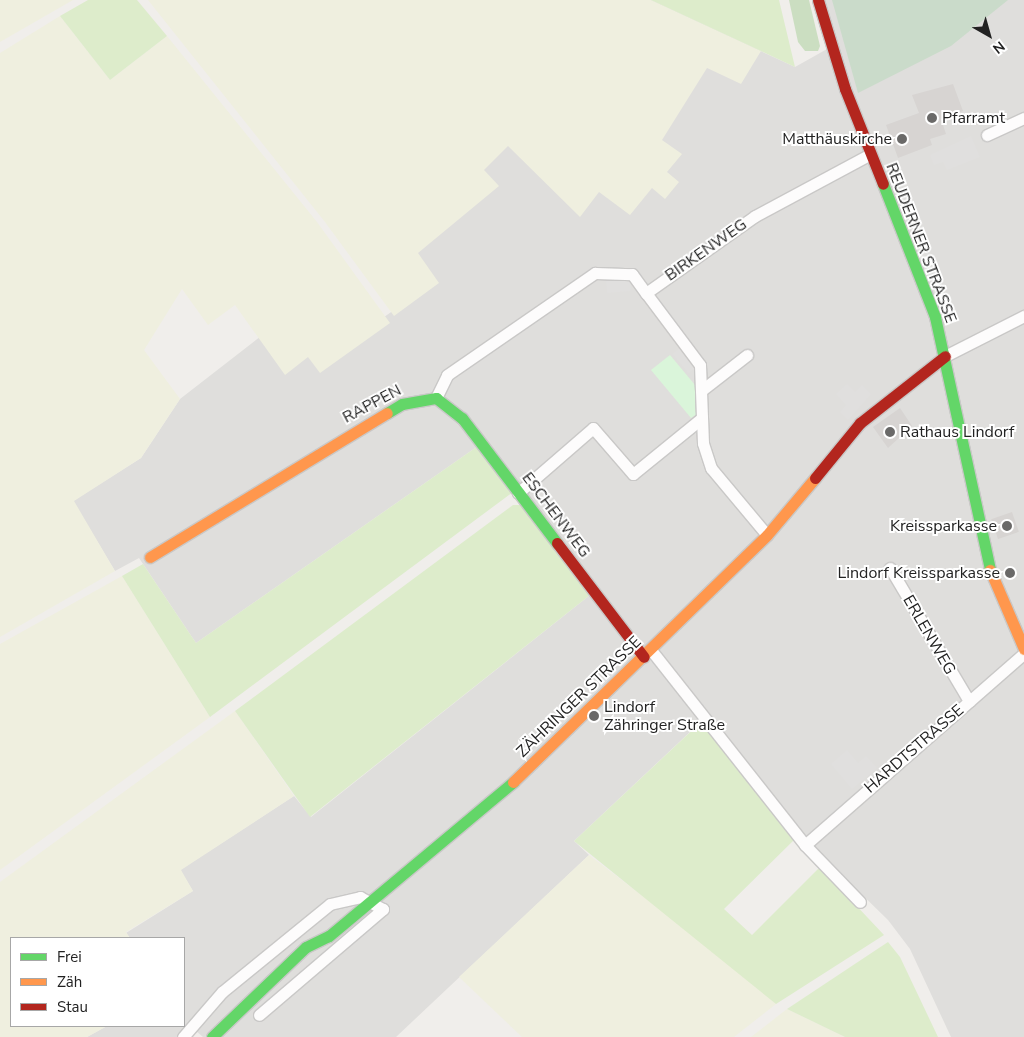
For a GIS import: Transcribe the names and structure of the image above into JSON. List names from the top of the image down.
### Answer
{
  "streets": {
    "street": [
      "REUDERNER STRASSE",
      "BIRKENWEG",
      "RAPPEN",
      "ESCHENWEG",
      "ERLENWEG",
      "ZÄHRINGER STRASSE",
      "HARDTSTRASSE"
    ]
  },
  "crossings": [
    ["REUDERNER STRASSE", "BIRKENWEG"],
    ["REUDERNER STRASSE", "ZÄHRINGER STRASSE"],
    ["RAPPEN", "ESCHENWEG"],
    ["ESCHENWEG", "ZÄHRINGER STRASSE"],
    ["ERLENWEG", "HARDTSTRASSE"]
  ],
  "places": [
    "Pfarramt",
    "Matthäuskirche",
    "Rathaus Lindorf",
    "Kreissparkasse",
    "Lindorf Kreissparkasse",
    "Lindorf Zähringer Straße"
  ],
  "legend": ["Frei", "Zäh", "Stau"],
  "north": "bottom right"
}
